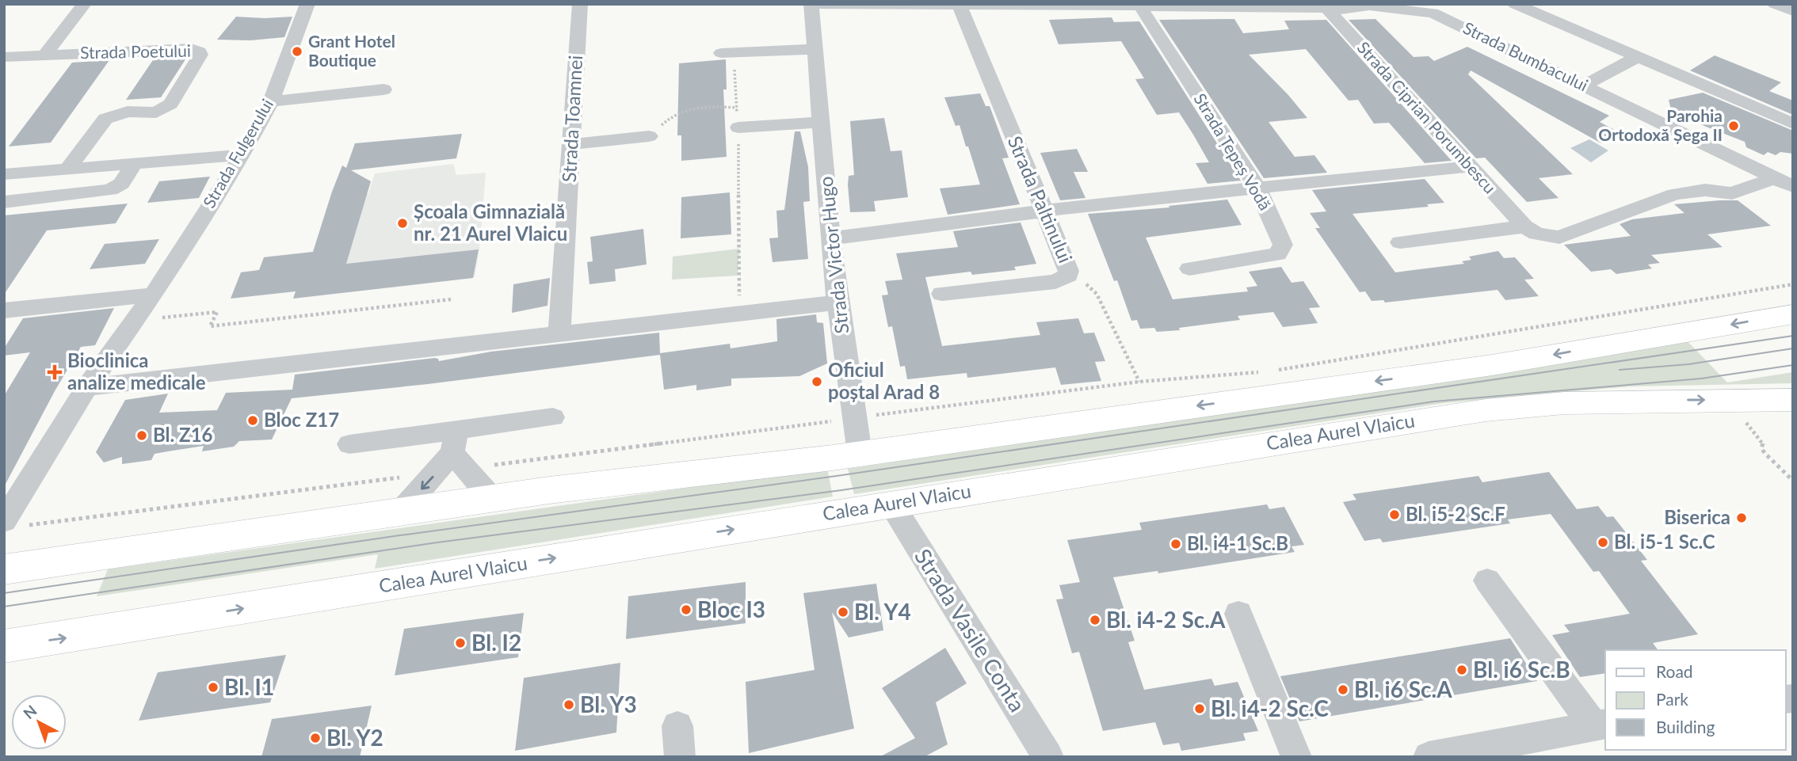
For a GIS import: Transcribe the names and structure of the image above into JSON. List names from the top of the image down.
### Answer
{
  "streets": {
    "main road": ["Calea Aurel Vlaicu"],
    "street": [
      "Strada Poetului",
      "Strada Bumbacului",
      "Strada Ciprian Porumbescu",
      "Strada Toamnei",
      "Strada Țepeș Vodă",
      "Strada Fulgerului",
      "Strada Paltinului",
      "Strada Victor Hugo",
      "Strada Vasile Conta"
    ]
  },
  "crossings": [
    ["Calea Aurel Vlaicu", "Strada Vasile Conta"]
  ],
  "places": {
    "other": [
      "Grant Hotel Boutique",
      "Parohia Ortodoxă Șega II",
      "Școala Gimnazială nr. 21 Aurel Vlaicu",
      "Oficiul poștal Arad 8",
      "Bloc Z17",
      "Bl. Z16",
      "Bl. i5-2 Sc.F",
      "Biserica",
      "Bl. i5-1 Sc.C",
      "Bl. i4-1 Sc.B",
      "Bloc I3",
      "Bl. Y4",
      "Bl. i4-2 Sc.A",
      "Bl. I2",
      "Bl. i6 Sc.B",
      "Bl. I1",
      "Bl. i6 Sc.A",
      "Bl. Y3",
      "Bl. i4-2 Sc.C",
      "Bl. Y2"
    ],
    "health": ["Bioclinica analize medicale"]
  },
  "legend": ["Road", "Park", "Building"],
  "north": "top left"
}
